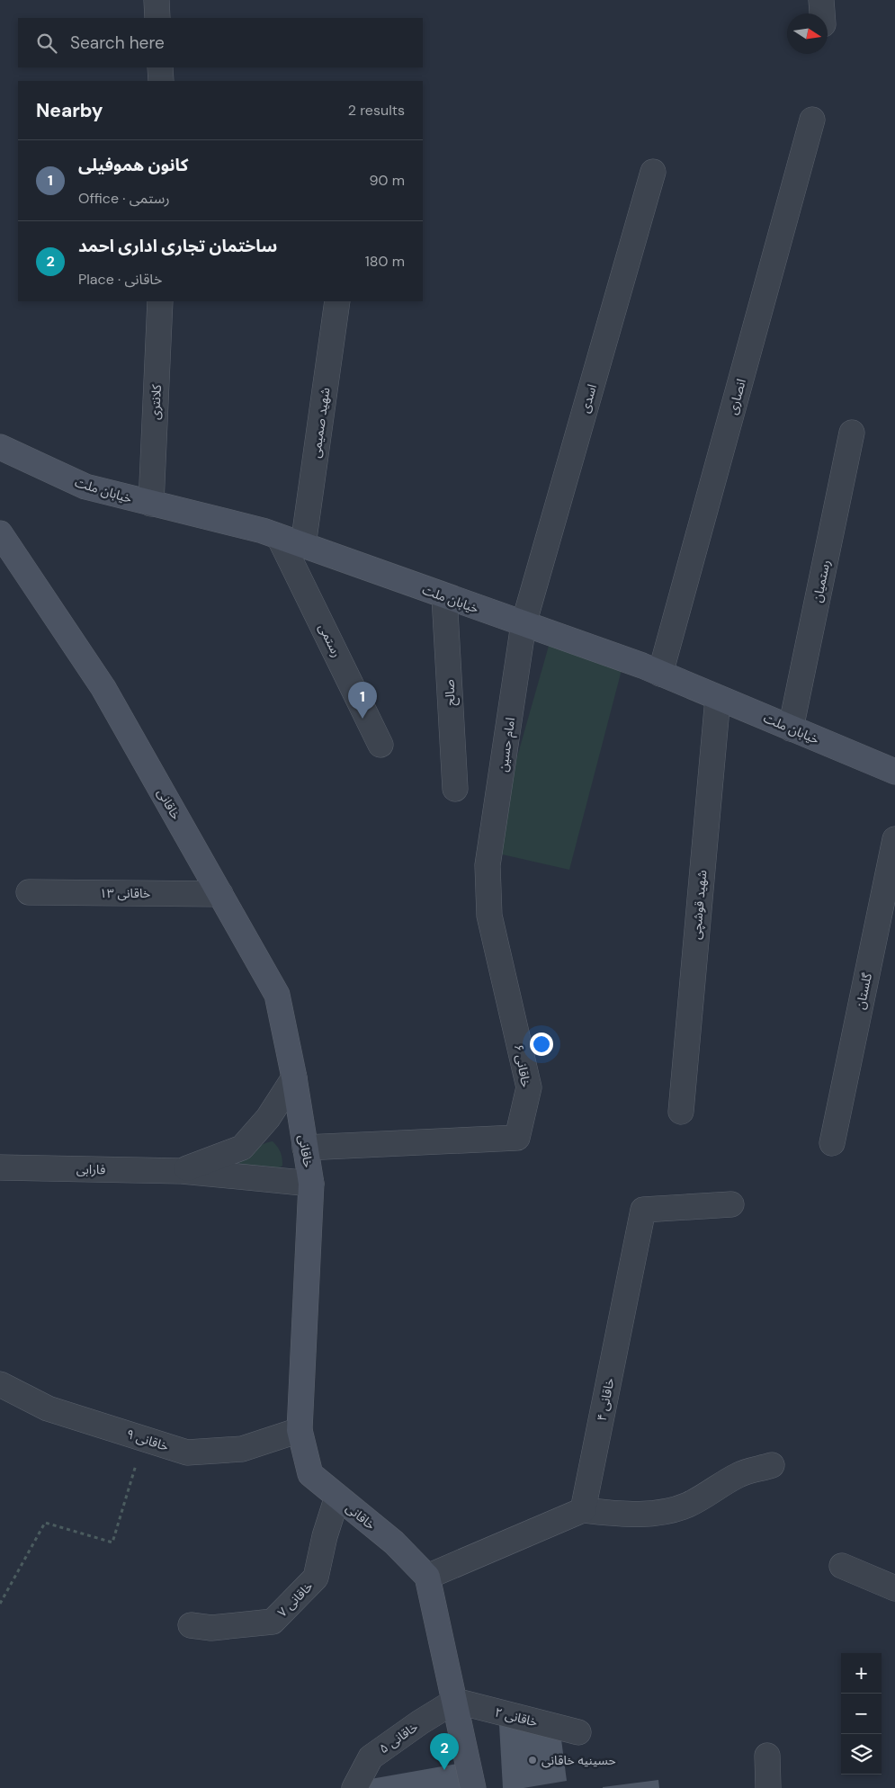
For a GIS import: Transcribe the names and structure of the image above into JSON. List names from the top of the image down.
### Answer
{
  "streets": {
    "main road": ["خیابان ملت", "خاقانی"],
    "street": [
      "انصاری",
      "اسدی",
      "کلانتری",
      "شهید صمیمی",
      "رستمیان",
      "رستمی",
      "صالح",
      "امام حسین",
      "خاقانی ۱۳",
      "شهید قوشچی",
      "گلستان",
      "خاقانی ۶",
      "فارابی",
      "خاقانی ۴",
      "خاقانی ٩",
      "خاقانی ۷",
      "خاقانی ۲",
      "خاقانی ۵"
    ]
  },
  "crossings": [
    ["انصاری", "خیابان ملت"],
    ["اسدی", "خیابان ملت"],
    ["اسدی", "امام حسین"],
    ["کلانتری", "خیابان ملت"],
    ["شهید صمیمی", "خیابان ملت"],
    ["خیابان ملت", "رستمیان"],
    ["خیابان ملت", "رستمی"],
    ["خیابان ملت", "صالح"],
    ["خیابان ملت", "امام حسین"],
    ["خیابان ملت", "شهید قوشچی"],
    ["امام حسین", "خاقانی ۶"],
    ["خاقانی", "خاقانی ۱۳"],
    ["خاقانی", "خاقانی ۶"],
    ["خاقانی", "فارابی"],
    ["خاقانی", "خاقانی ٩"],
    ["خاقانی", "خاقانی ۷"],
    ["خاقانی ۲", "خاقانی ۵"]
  ],
  "places": ["حسینیه خاقانی"],
  "north": "right",
  "page": {
    "search": "Search here",
    "heading": ["Nearby", "2 results"],
    "list": [
      {
        "mark": "1",
        "name": "کانون هموفیلی",
        "note": "Office · رستمی",
        "value": "90 m"
      },
      {
        "mark": "2",
        "name": "ساختمان تجاری اداری احمد",
        "note": "Place · خاقانی",
        "value": "180 m"
      }
    ],
    "pins": ["1", "2"],
    "map_buttons": ["+", "−"]
  }
}
